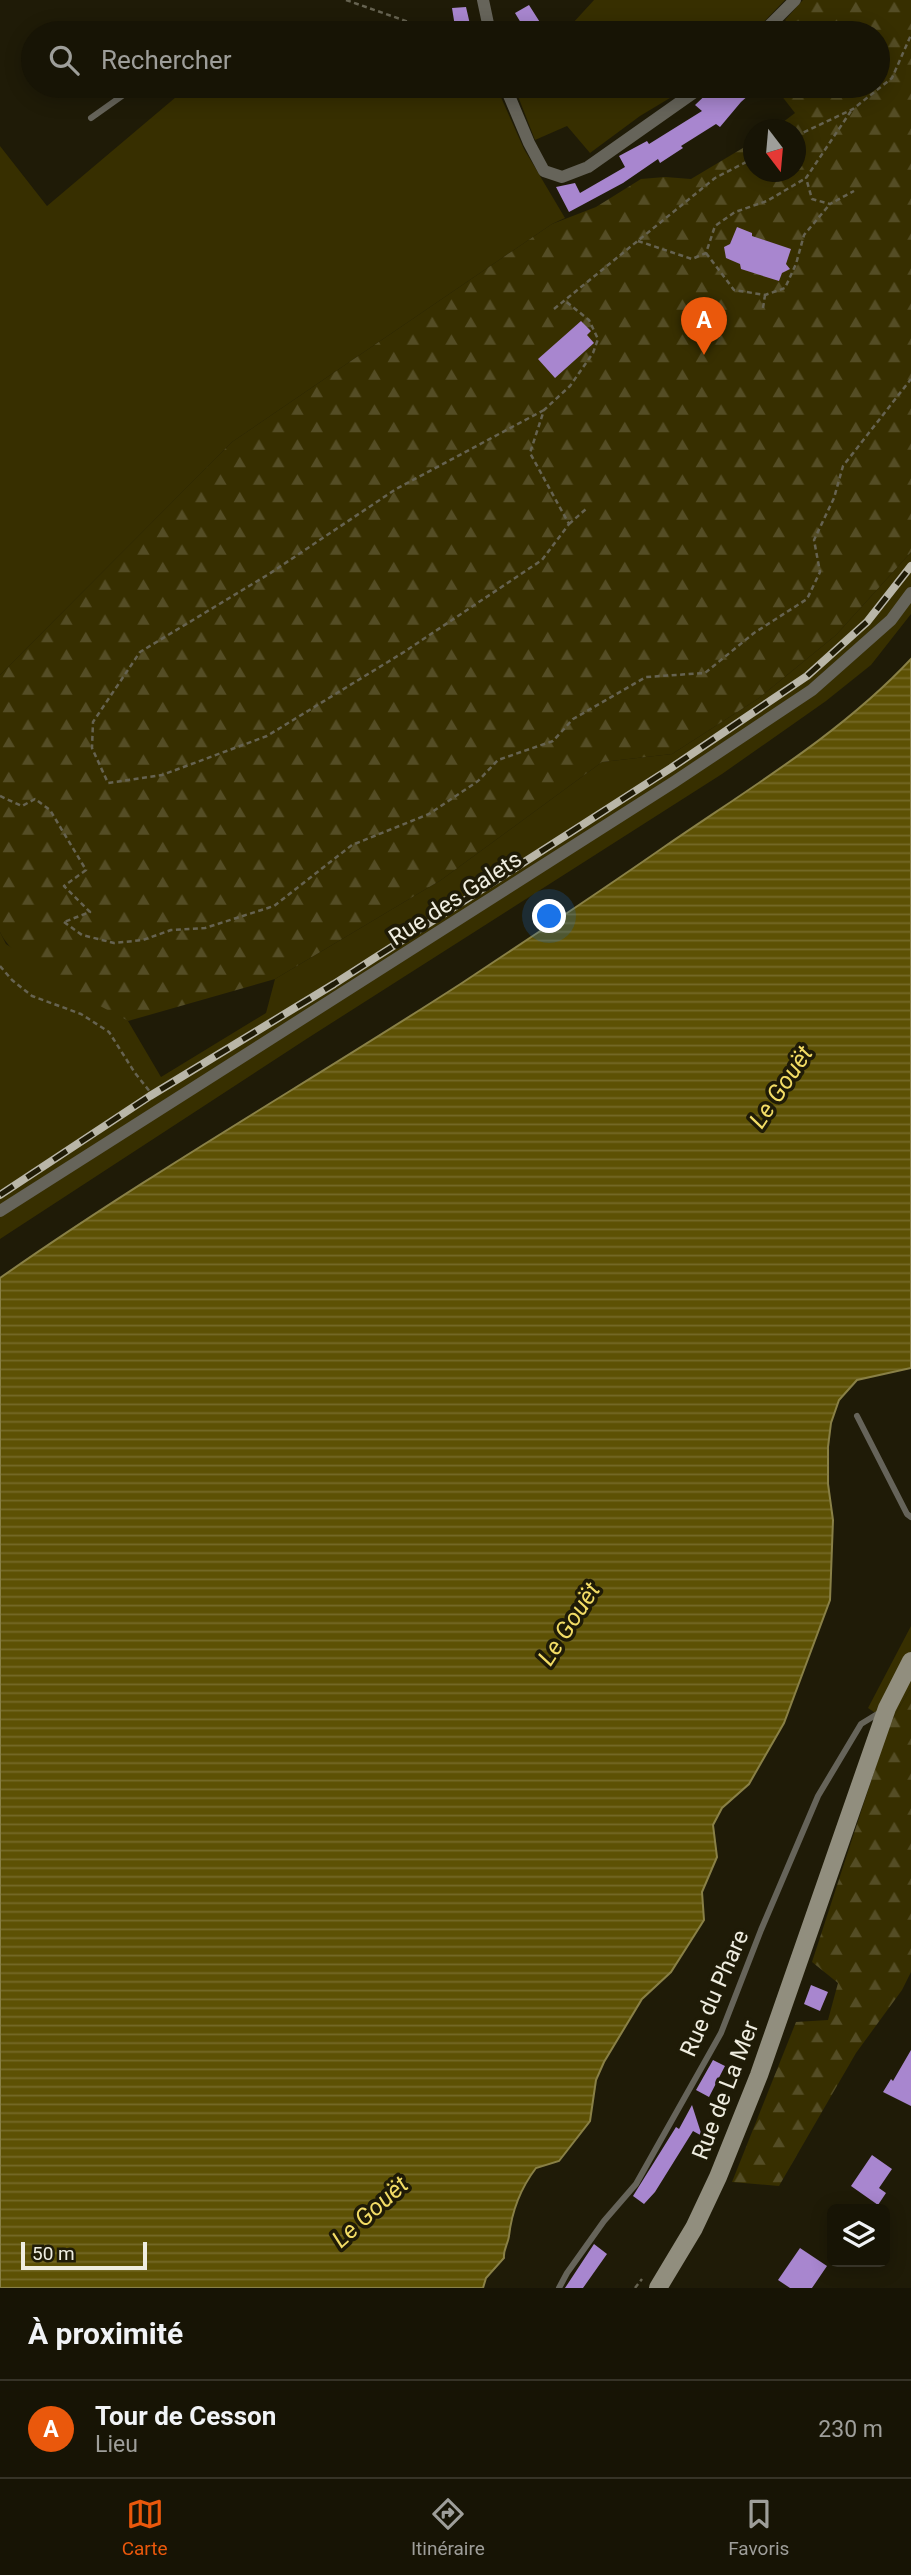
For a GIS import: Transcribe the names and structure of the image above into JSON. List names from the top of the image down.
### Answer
{
  "streets": {
    "street": ["Rue des Galets", "Rue de La Mer"],
    "lane": ["Rue du Phare"]
  },
  "crossings": [
    ["Rue du Phare", "Rue de La Mer"]
  ],
  "water": ["Le Gouët"],
  "scale_bar": "50 m",
  "north": "bottom",
  "page": {
    "search": "Rechercher",
    "pins": "A",
    "scale": "50 m",
    "heading": "À proximité",
    "list": [
      {
        "mark": "A",
        "name": "Tour de Cesson",
        "note": "Lieu",
        "value": "230 m"
      }
    ],
    "nav": ["Carte", "Itinéraire", "Favoris"]
  }
}
